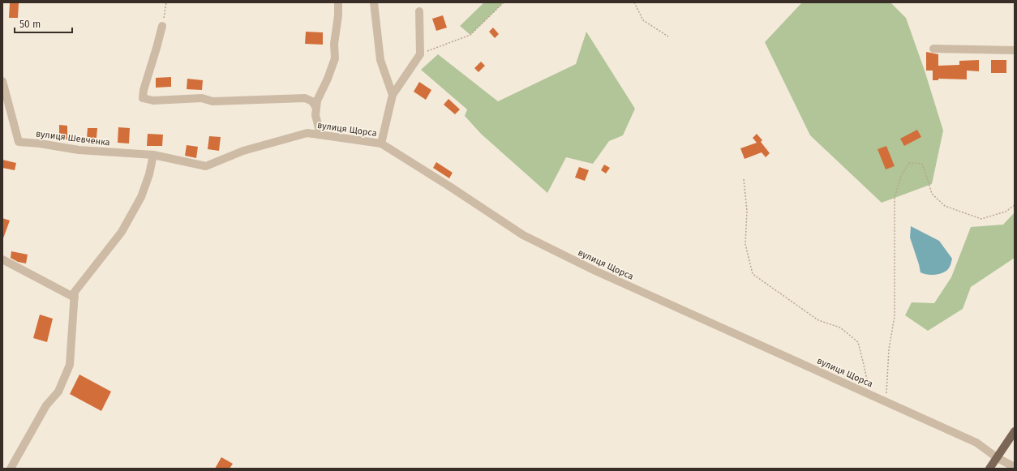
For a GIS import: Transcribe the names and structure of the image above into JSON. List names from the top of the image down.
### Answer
{
  "streets": {
    "street": ["вулиця Щорса", "вулиця Шевченка"]
  },
  "crossings": [
    ["вулиця Щорса", "вулиця Шевченка"]
  ],
  "scale_bar": "50 m"
}
